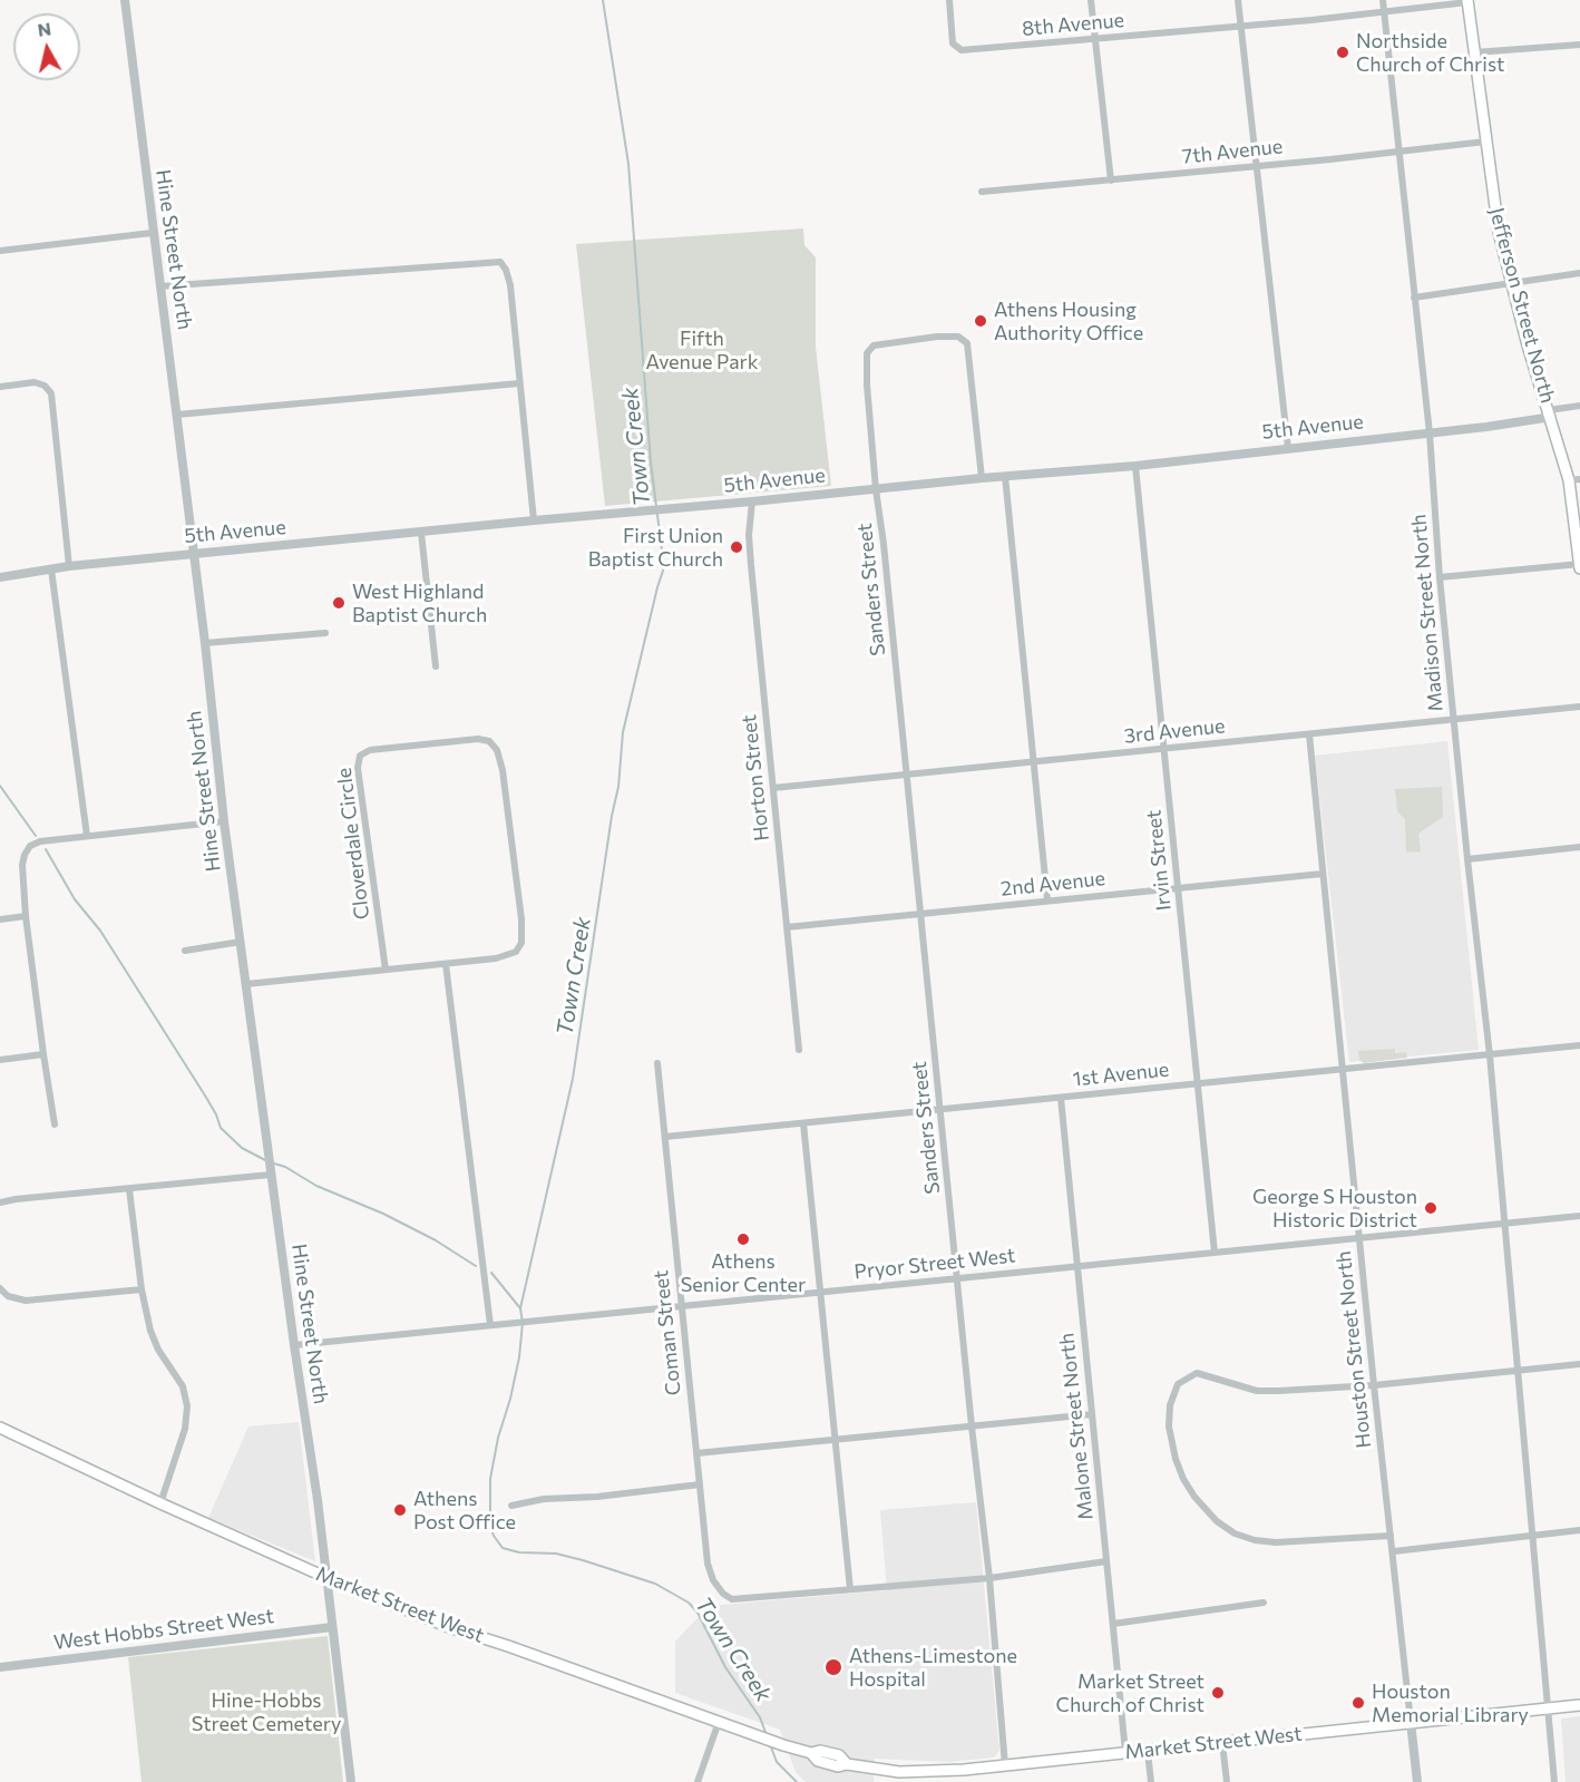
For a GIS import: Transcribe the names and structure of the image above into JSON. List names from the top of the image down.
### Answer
{
  "streets": {
    "main road": ["Jefferson Street North", "Market Street West"],
    "street": [
      "8th Avenue",
      "7th Avenue",
      "Hine Street North",
      "5th Avenue",
      "Sanders Street",
      "Madison Street North",
      "3rd Avenue",
      "Horton Street",
      "Cloverdale Circle",
      "Irvin Street",
      "2nd Avenue",
      "1st Avenue",
      "Pryor Street West",
      "Coman Street",
      "Houston Street North",
      "Malone Street North",
      "West Hobbs Street West"
    ]
  },
  "crossings": [
    ["8th Avenue", "Jefferson Street North"],
    ["8th Avenue", "Madison Street North"],
    ["7th Avenue", "Jefferson Street North"],
    ["7th Avenue", "Madison Street North"],
    ["Hine Street North", "5th Avenue"],
    ["Hine Street North", "Pryor Street West"],
    ["Hine Street North", "Market Street West"],
    ["Hine Street North", "West Hobbs Street West"],
    ["Jefferson Street North", "5th Avenue"],
    ["5th Avenue", "Sanders Street"],
    ["5th Avenue", "Madison Street North"],
    ["5th Avenue", "Horton Street"],
    ["5th Avenue", "Irvin Street"],
    ["Sanders Street", "3rd Avenue"],
    ["Sanders Street", "2nd Avenue"],
    ["Sanders Street", "1st Avenue"],
    ["Sanders Street", "Pryor Street West"],
    ["Sanders Street", "Market Street West"],
    ["Madison Street North", "3rd Avenue"],
    ["Madison Street North", "1st Avenue"],
    ["Madison Street North", "Pryor Street West"],
    ["3rd Avenue", "Horton Street"],
    ["3rd Avenue", "Irvin Street"],
    ["3rd Avenue", "Houston Street North"],
    ["Horton Street", "2nd Avenue"],
    ["Irvin Street", "2nd Avenue"],
    ["Irvin Street", "1st Avenue"],
    ["Irvin Street", "Pryor Street West"],
    ["2nd Avenue", "Houston Street North"],
    ["1st Avenue", "Coman Street"],
    ["1st Avenue", "Houston Street North"],
    ["1st Avenue", "Malone Street North"],
    ["Pryor Street West", "Coman Street"],
    ["Pryor Street West", "Houston Street North"],
    ["Pryor Street West", "Malone Street North"],
    ["Houston Street North", "Market Street West"],
    ["Malone Street North", "Market Street West"]
  ],
  "water": ["Town Creek"],
  "parks": ["Fifth Avenue Park", "Hine-Hobbs Street Cemetery"],
  "places": [
    "Northside Church of Christ",
    "Athens Housing Authority Office",
    "First Union Baptist Church",
    "West Highland Baptist Church",
    "George S Houston Historic District",
    "Athens Senior Center",
    "Athens Post Office",
    "Athens-Limestone Hospital",
    "Market Street Church of Christ",
    "Houston Memorial Library"
  ],
  "north": "top"
}
